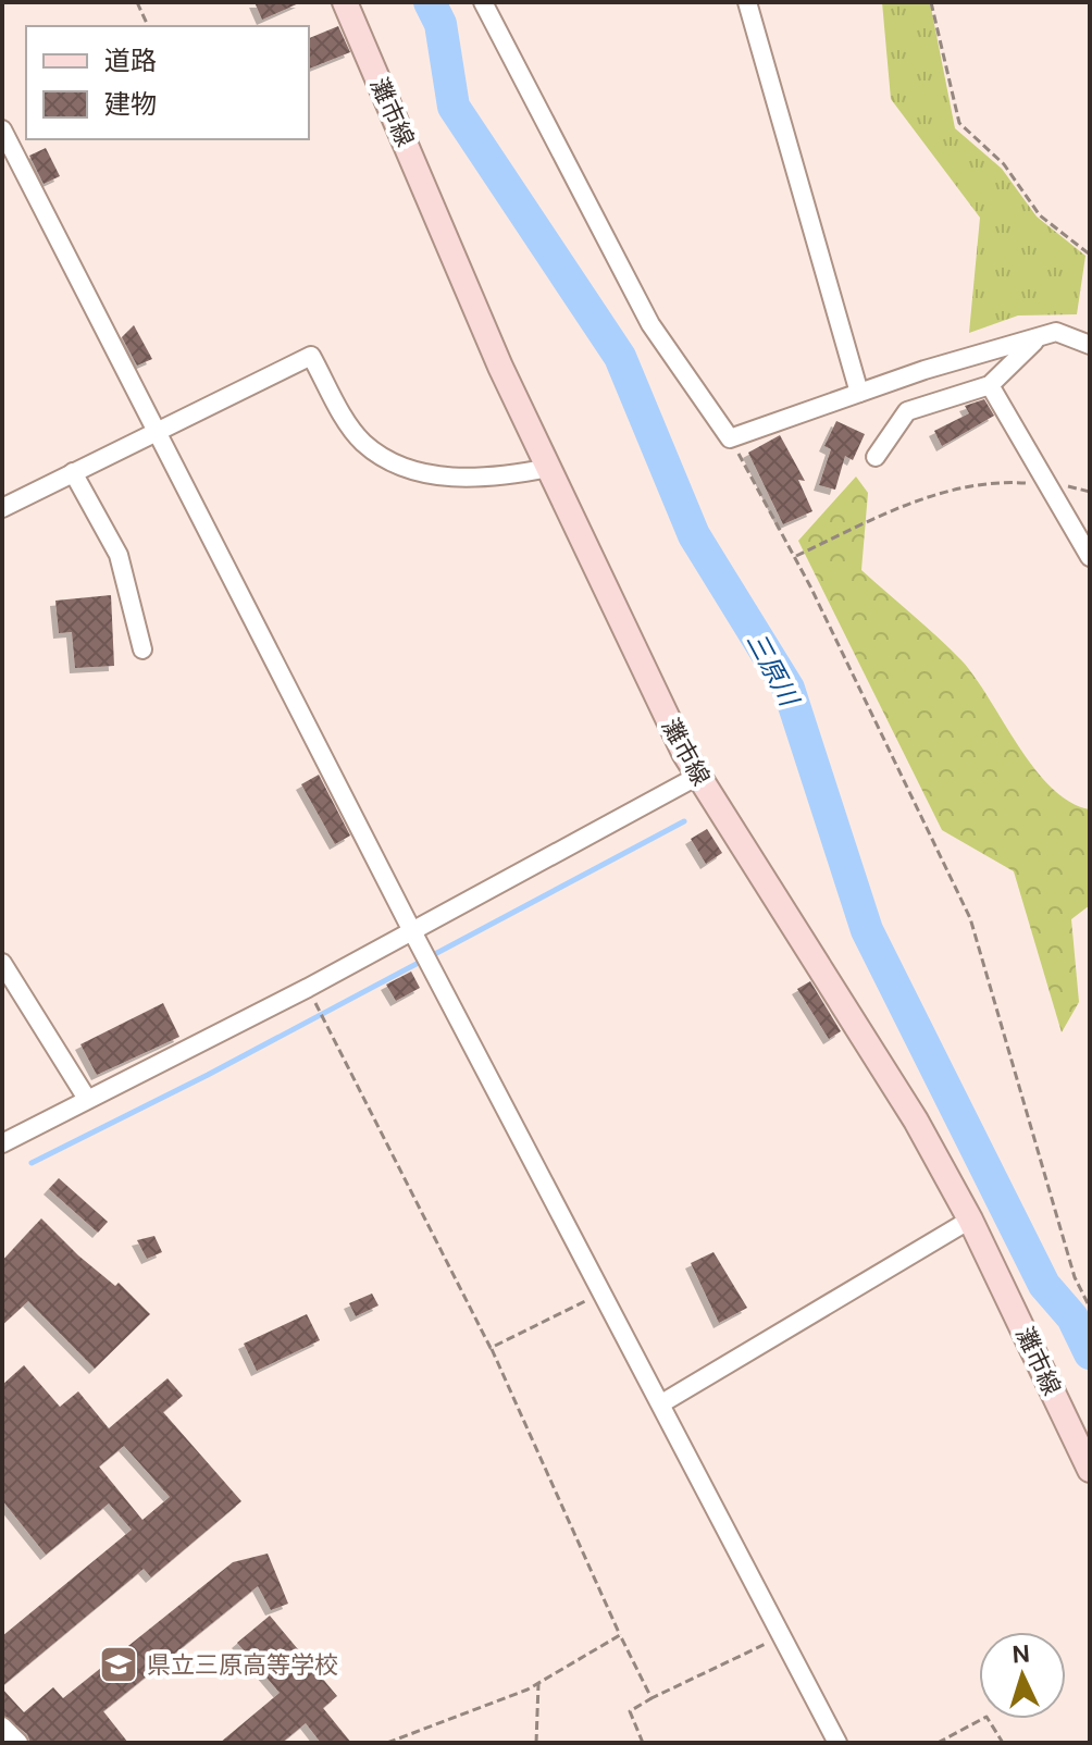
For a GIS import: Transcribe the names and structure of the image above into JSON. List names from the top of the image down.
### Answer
{
  "streets": {
    "main road": ["灘市線"]
  },
  "water": ["三原川"],
  "places": {
    "school or university": ["県立三原高等学校"]
  },
  "legend": ["道路", "建物"],
  "north": "top"
}
